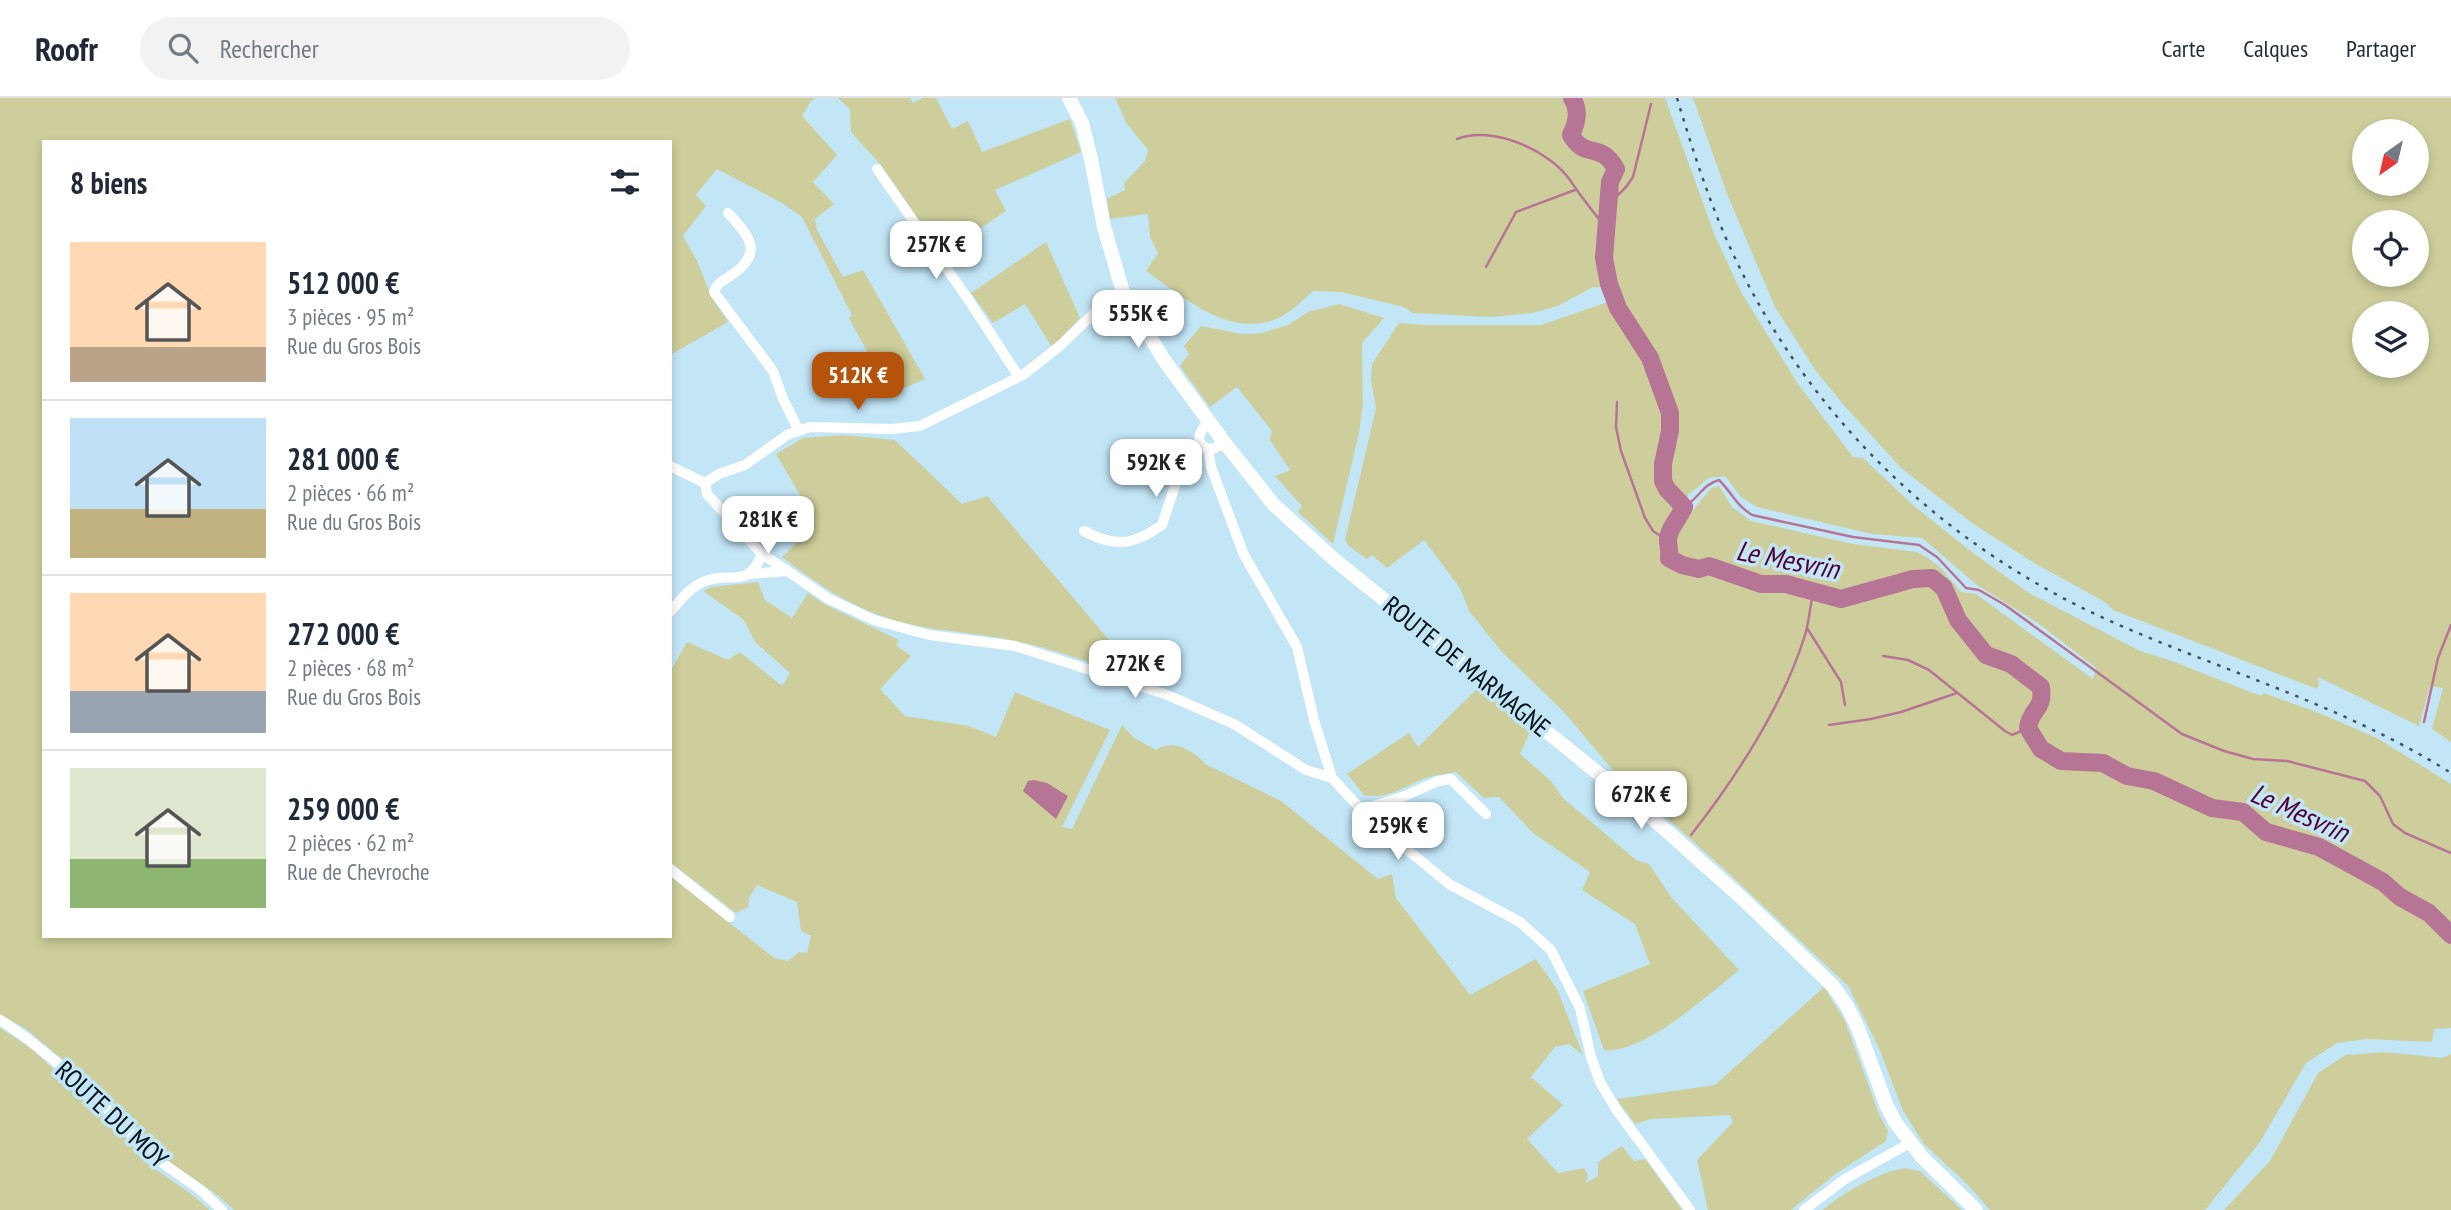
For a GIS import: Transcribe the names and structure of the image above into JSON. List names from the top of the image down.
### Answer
{
  "streets": {
    "main road": ["ROUTE DE MARMAGNE"],
    "street": ["ROUTE DU MOY"]
  },
  "water": ["Le Mesvrin"],
  "north": "bottom left",
  "page": {
    "header": "Roofr",
    "search": "Rechercher",
    "nav": ["Carte", "Calques", "Partager"],
    "heading": "8 biens",
    "price": [
      "257K €",
      "555K €",
      "512K €",
      "592K €",
      "281K €",
      "272K €",
      "672K €",
      "259K €"
    ],
    "list": [
      {
        "name": "512 000 €",
        "note": "3 pièces · 95 m² · Rue du Gros Bois"
      },
      {
        "name": "281 000 €",
        "note": "2 pièces · 66 m² · Rue du Gros Bois"
      },
      {
        "name": "272 000 €",
        "note": "2 pièces · 68 m² · Rue du Gros Bois"
      },
      {
        "name": "259 000 €",
        "note": "2 pièces · 62 m² · Rue de Chevroche"
      }
    ]
  }
}
